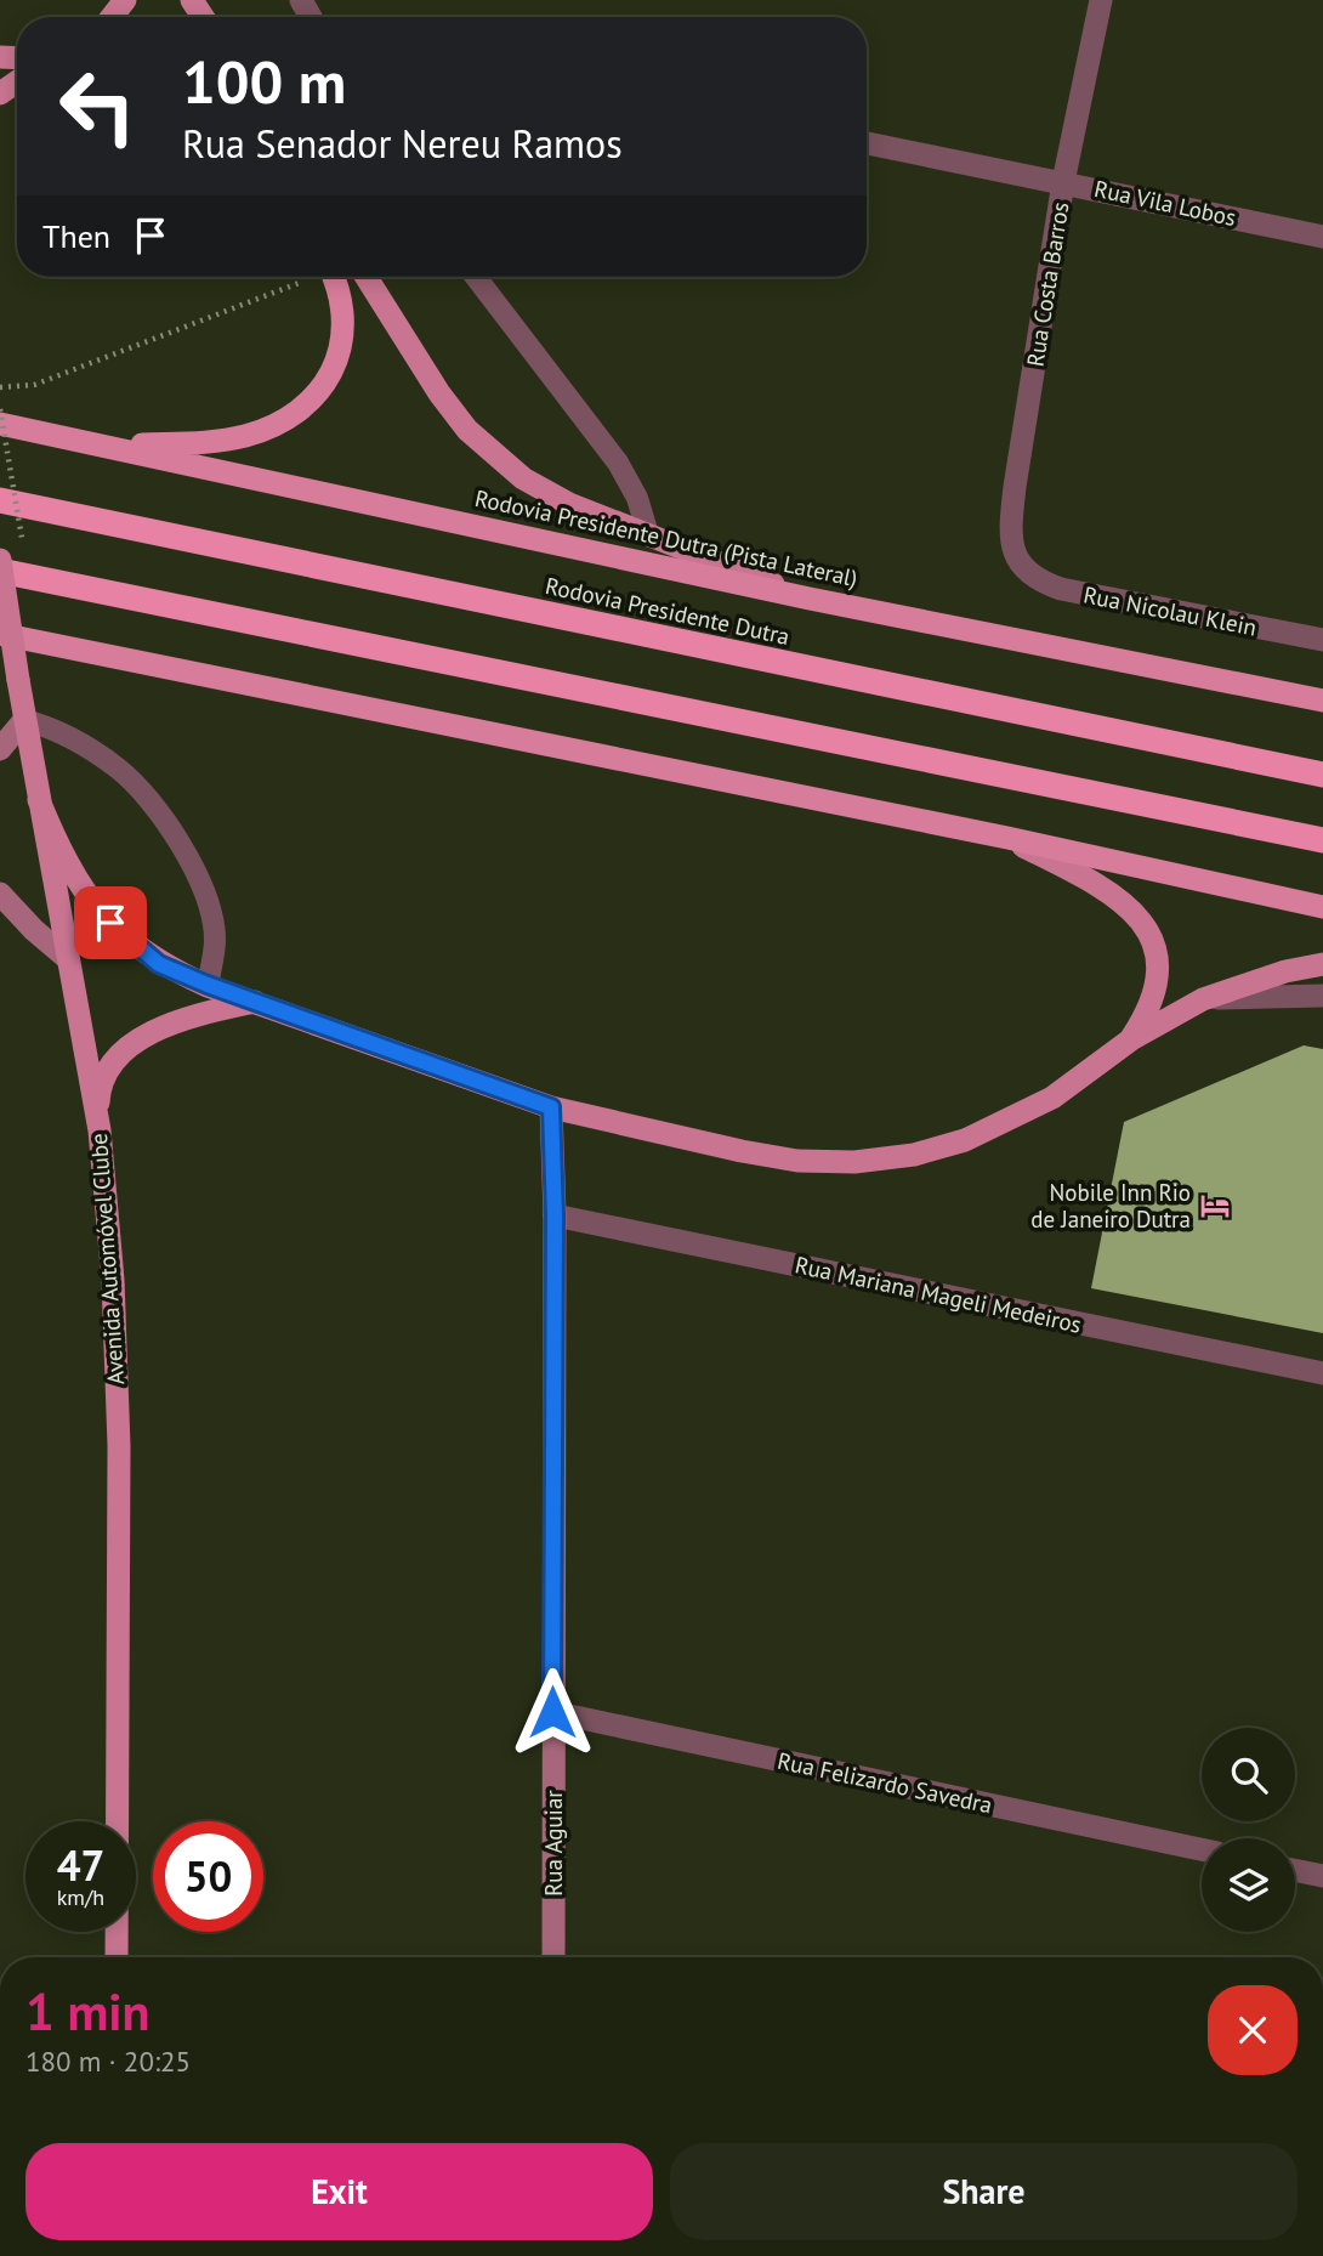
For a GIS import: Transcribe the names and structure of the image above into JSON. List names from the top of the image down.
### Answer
{
  "streets": {
    "highway": ["Rodovia Presidente Dutra (Pista Lateral)", "Rodovia Presidente Dutra"],
    "main road": ["Avenida Automóvel Clube", "Rua Aguiar"],
    "street": [
      "Rua Vila Lobos",
      "Rua Costa Barros",
      "Rua Nicolau Klein",
      "Rua Mariana Mageli Medeiros",
      "Rua Felizardo Savedra"
    ]
  },
  "crossings": [
    ["Rua Vila Lobos", "Rua Costa Barros"],
    ["Rua Costa Barros", "Rua Nicolau Klein"],
    ["Rua Mariana Mageli Medeiros", "Rua Aguiar"],
    ["Rua Felizardo Savedra", "Rua Aguiar"]
  ],
  "places": {
    "hotel": ["Nobile Inn Rio de Janeiro Dutra"]
  },
  "page": {
    "turn": ["100 m", "Rua Senador Nereu Ramos"],
    "then": "Then",
    "speed": "47 km/h",
    "limit": "50",
    "heading": ["1 min", "180 m · 20:25"],
    "buttons": ["Exit", "Share"]
  }
}
